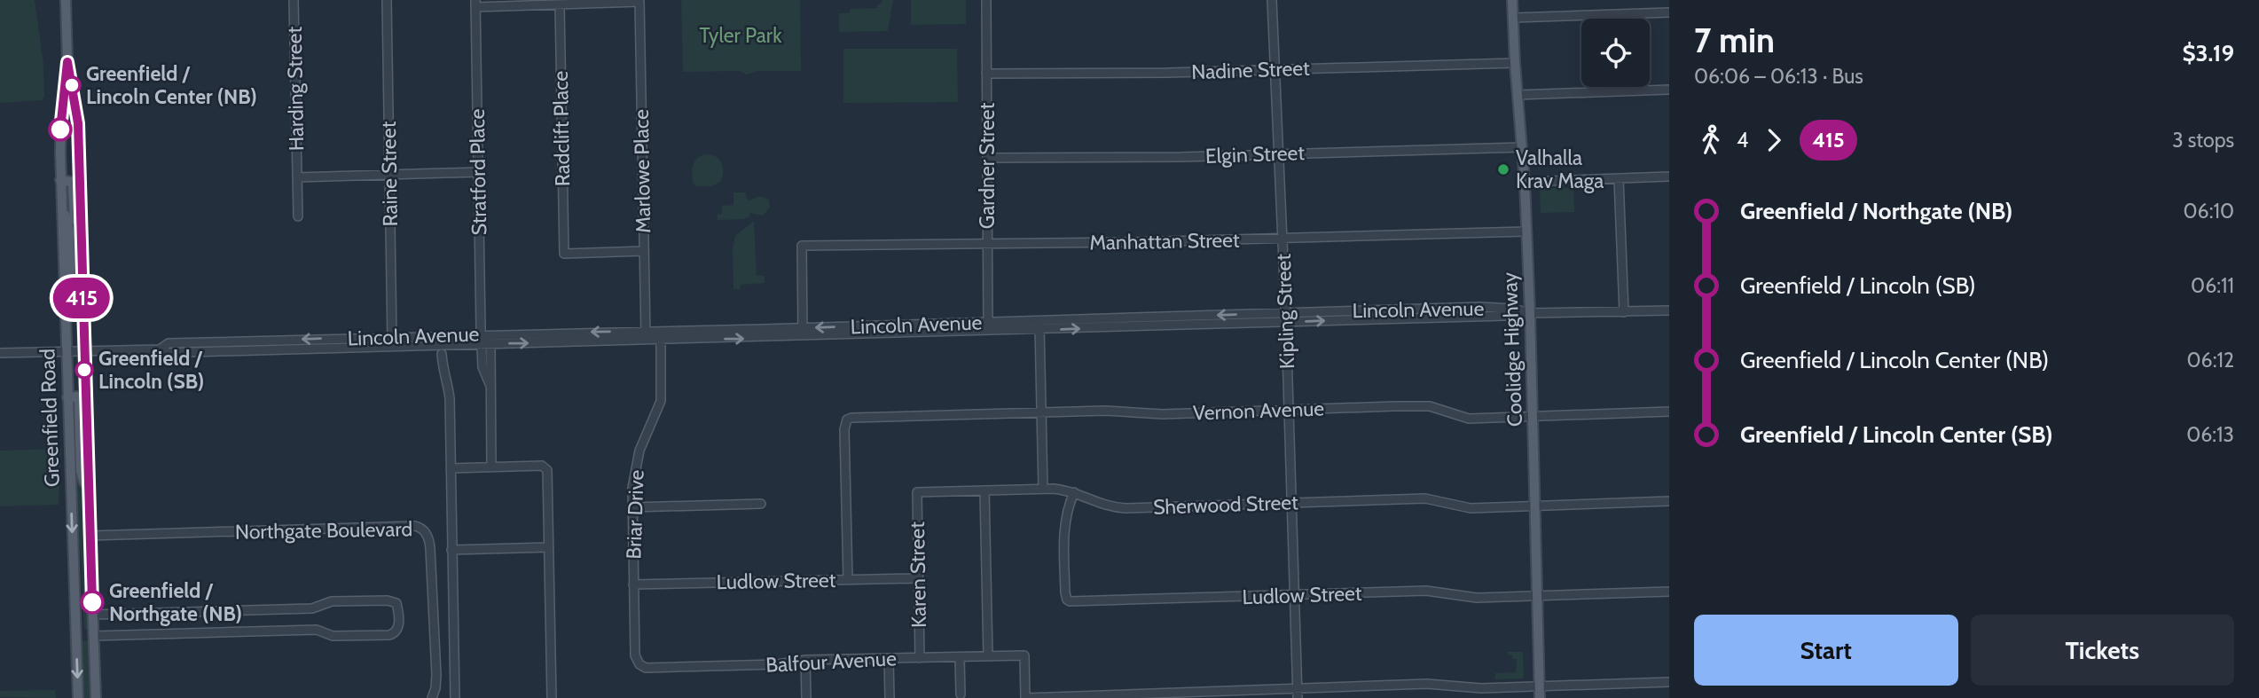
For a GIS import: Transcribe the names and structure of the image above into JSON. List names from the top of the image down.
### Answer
{
  "streets": {
    "main road": ["Coolidge Highway", "Greenfield Road"],
    "street": [
      "Nadine Street",
      "Harding Street",
      "Radclift Place",
      "Elgin Street",
      "Gardner Street",
      "Marlowe Place",
      "Stratford Place",
      "Raine Street",
      "Manhattan Street",
      "Lincoln Avenue",
      "Kipling Street",
      "Vernon Avenue",
      "Sherwood Street",
      "Briar Drive",
      "Northgate Boulevard",
      "Karen Street",
      "Ludlow Street",
      "Balfour Avenue"
    ]
  },
  "crossings": [
    ["Nadine Street", "Gardner Street"],
    ["Nadine Street", "Kipling Street"],
    ["Nadine Street", "Coolidge Highway"],
    ["Radclift Place", "Marlowe Place"],
    ["Elgin Street", "Gardner Street"],
    ["Elgin Street", "Kipling Street"],
    ["Elgin Street", "Coolidge Highway"],
    ["Gardner Street", "Manhattan Street"],
    ["Gardner Street", "Lincoln Avenue"],
    ["Marlowe Place", "Lincoln Avenue"],
    ["Stratford Place", "Lincoln Avenue"],
    ["Raine Street", "Lincoln Avenue"],
    ["Manhattan Street", "Lincoln Avenue"],
    ["Manhattan Street", "Kipling Street"],
    ["Manhattan Street", "Coolidge Highway"],
    ["Lincoln Avenue", "Kipling Street"],
    ["Lincoln Avenue", "Coolidge Highway"],
    ["Lincoln Avenue", "Greenfield Road"],
    ["Lincoln Avenue", "Briar Drive"],
    ["Kipling Street", "Vernon Avenue"],
    ["Kipling Street", "Sherwood Street"],
    ["Kipling Street", "Ludlow Street"],
    ["Coolidge Highway", "Vernon Avenue"],
    ["Coolidge Highway", "Sherwood Street"],
    ["Coolidge Highway", "Ludlow Street"],
    ["Vernon Avenue", "Ludlow Street"],
    ["Greenfield Road", "Northgate Boulevard"],
    ["Sherwood Street", "Karen Street"],
    ["Sherwood Street", "Ludlow Street"],
    ["Briar Drive", "Ludlow Street"],
    ["Briar Drive", "Balfour Avenue"],
    ["Karen Street", "Ludlow Street"],
    ["Karen Street", "Balfour Avenue"]
  ],
  "parks": ["Tyler Park"],
  "places": [
    "Greenfield / Lincoln Center (NB)",
    "Valhalla Krav Maga",
    "Greenfield / Lincoln (SB)",
    "Greenfield / Northgate (NB)"
  ],
  "lines": ["bus line 415"],
  "page": {
    "on_map": "415",
    "heading": ["7 min", "06:06 – 06:13 · Bus", "$3.19"],
    "legs": ["4", "415", "3 stops"],
    "list": [
      {
        "name": "Greenfield / Northgate (NB)",
        "value": "06:10"
      },
      {
        "name": "Greenfield / Lincoln (SB)",
        "value": "06:11"
      },
      {
        "name": "Greenfield / Lincoln Center (NB)",
        "value": "06:12"
      },
      {
        "name": "Greenfield / Lincoln Center (SB)",
        "value": "06:13"
      }
    ],
    "buttons": ["Start", "Tickets"]
  }
}
